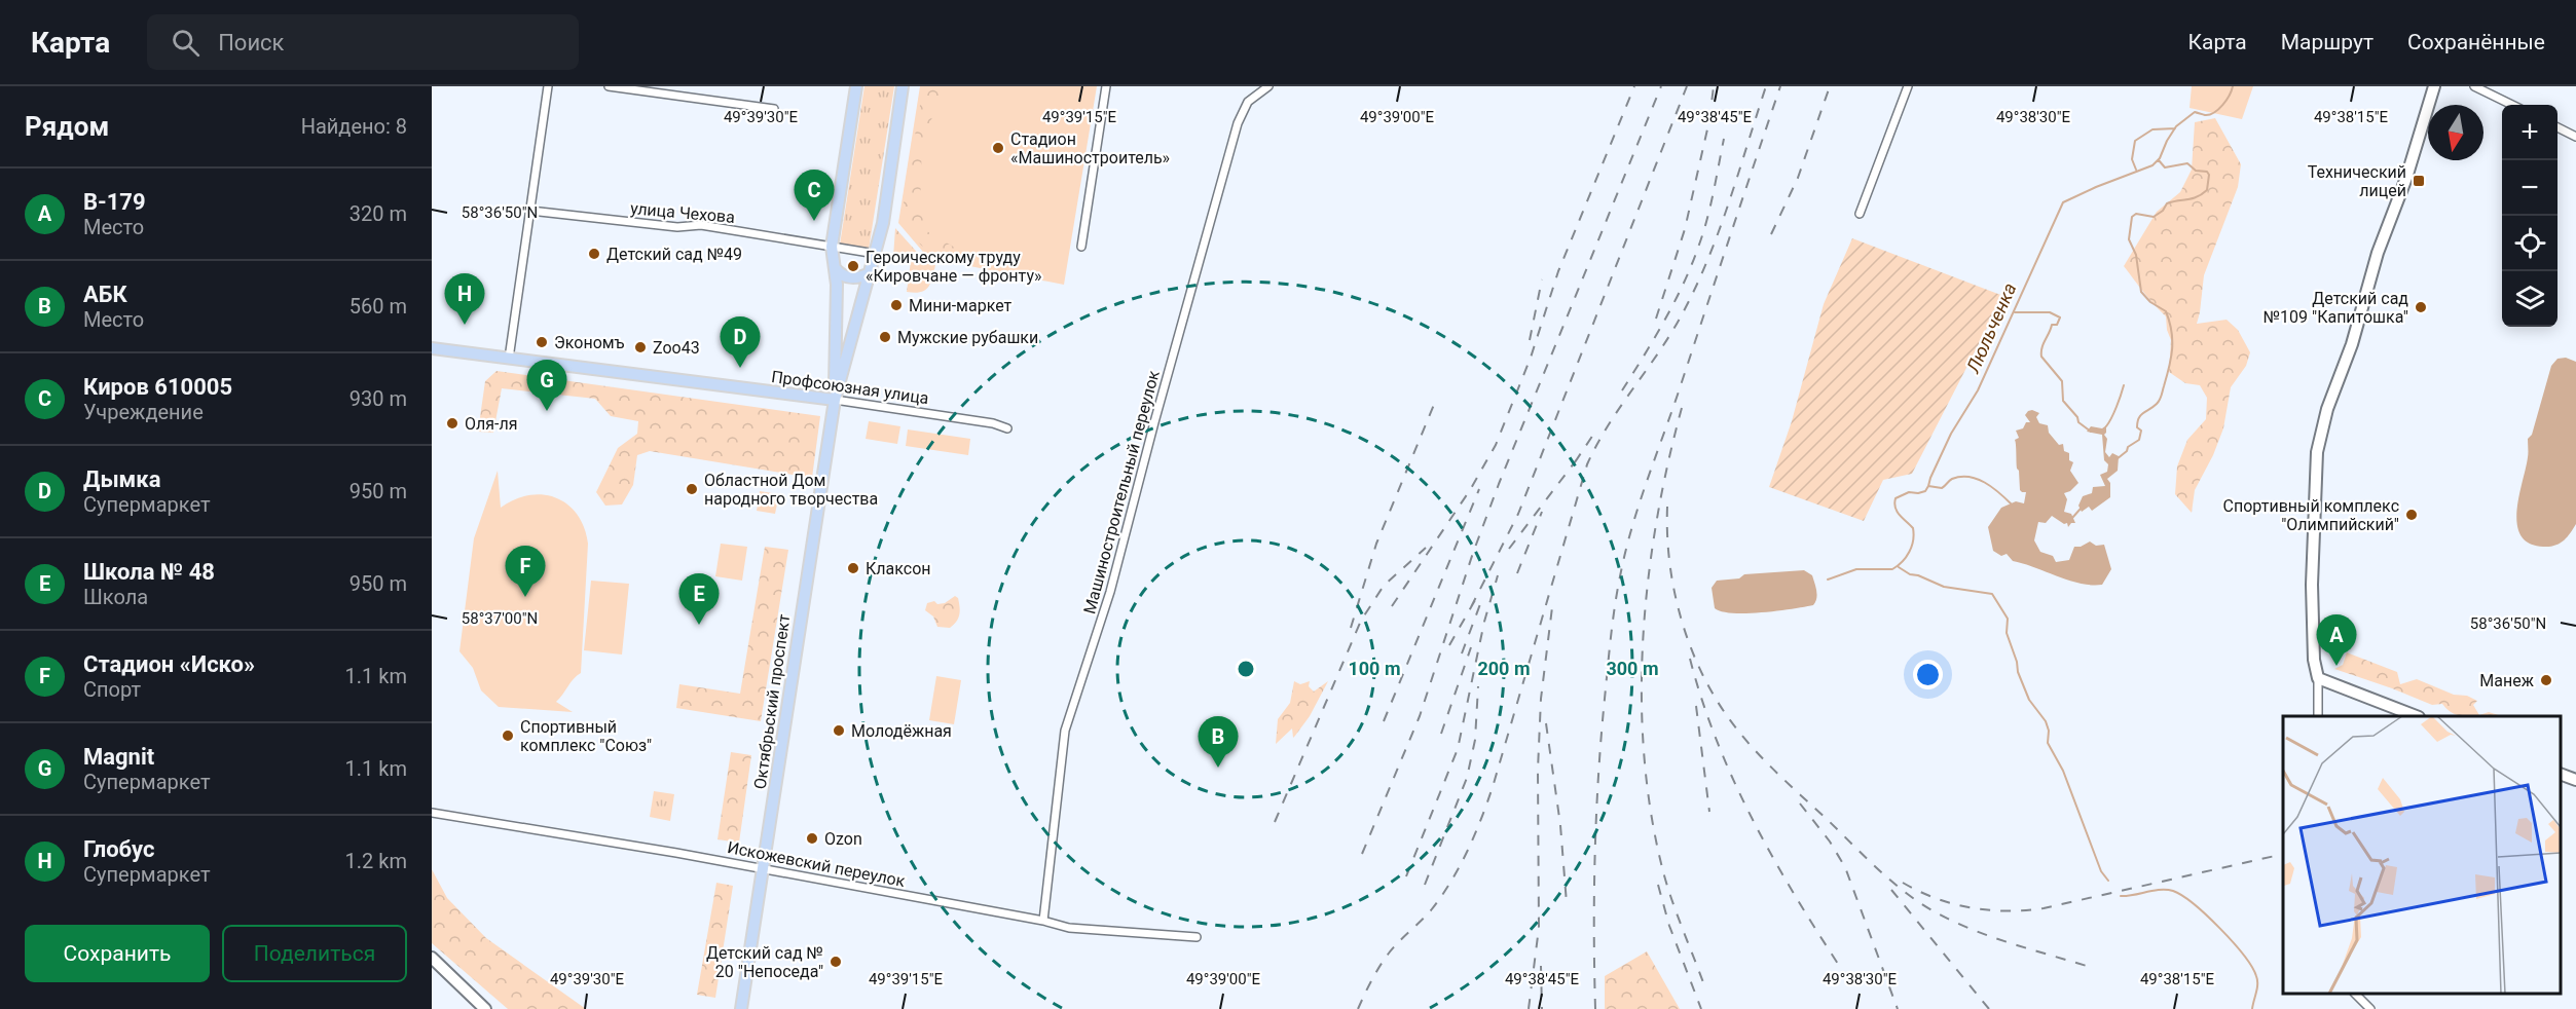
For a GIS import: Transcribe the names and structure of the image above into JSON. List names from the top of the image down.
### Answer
{
  "streets": {
    "main road": ["Профсоюзная улица", "Октябрьский проспект"],
    "street": ["улица Чехова", "Машиностроительный переулок", "Искожевский переулок"]
  },
  "crossings": [
    ["улица Чехова", "Октябрьский проспект"],
    ["Профсоюзная улица", "Октябрьский проспект"],
    ["Машиностроительный переулок", "Искожевский переулок"],
    ["Октябрьский проспект", "Искожевский переулок"]
  ],
  "water": ["Люльченка"],
  "places": {
    "other": [
      "Стадион «Машиностроитель»",
      "Детский сад №49",
      "Героическому труду «Кировчане — фронту»",
      "Мини-маркет",
      "Детский сад №109 \"Капитошка\"",
      "Мужские рубашки",
      "Экономъ",
      "Zoo43",
      "Оля-ля",
      "Областной Дом народного творчества",
      "Спортивный комплекс \"Олимпийский\"",
      "Клаксон",
      "Манеж",
      "Молодёжная",
      "Спортивный комплекс \"Союз\"",
      "Ozon",
      "Детский сад № 20 \"Непоседа\""
    ],
    "transit": ["Технический лицей"]
  },
  "north": "bottom",
  "page": {
    "header": "Карта",
    "search": "Поиск",
    "nav": ["Карта", "Маршрут", "Сохранённые"],
    "heading": ["Рядом", "Найдено: 8"],
    "map_buttons": ["+", "−"],
    "list": [
      {
        "mark": "A",
        "name": "В-179",
        "note": "Место",
        "value": "320 m"
      },
      {
        "mark": "B",
        "name": "АБК",
        "note": "Место",
        "value": "560 m"
      },
      {
        "mark": "C",
        "name": "Киров 610005",
        "note": "Учреждение",
        "value": "930 m"
      },
      {
        "mark": "D",
        "name": "Дымка",
        "note": "Супермаркет",
        "value": "950 m"
      },
      {
        "mark": "E",
        "name": "Школа № 48",
        "note": "Школа",
        "value": "950 m"
      },
      {
        "mark": "F",
        "name": "Стадион «Иско»",
        "note": "Спорт",
        "value": "1.1 km"
      },
      {
        "mark": "G",
        "name": "Magnit",
        "note": "Супермаркет",
        "value": "1.1 km"
      },
      {
        "mark": "H",
        "name": "Глобус",
        "note": "Супермаркет",
        "value": "1.2 km"
      }
    ],
    "pins": [
      "C",
      "H",
      "D",
      "G",
      "F",
      "E",
      "A",
      "B"
    ],
    "buttons": ["Сохранить", "Поделиться"]
  },
  "coordinates": [
    "49°39'30\"E",
    "49°39'15\"E",
    "49°39'00\"E",
    "49°38'45\"E",
    "49°38'30\"E",
    "49°38'15\"E",
    "58°36'50\"N",
    "58°37'00\"N"
  ],
  "rings": ["100 m", "200 m", "300 m"]
}
